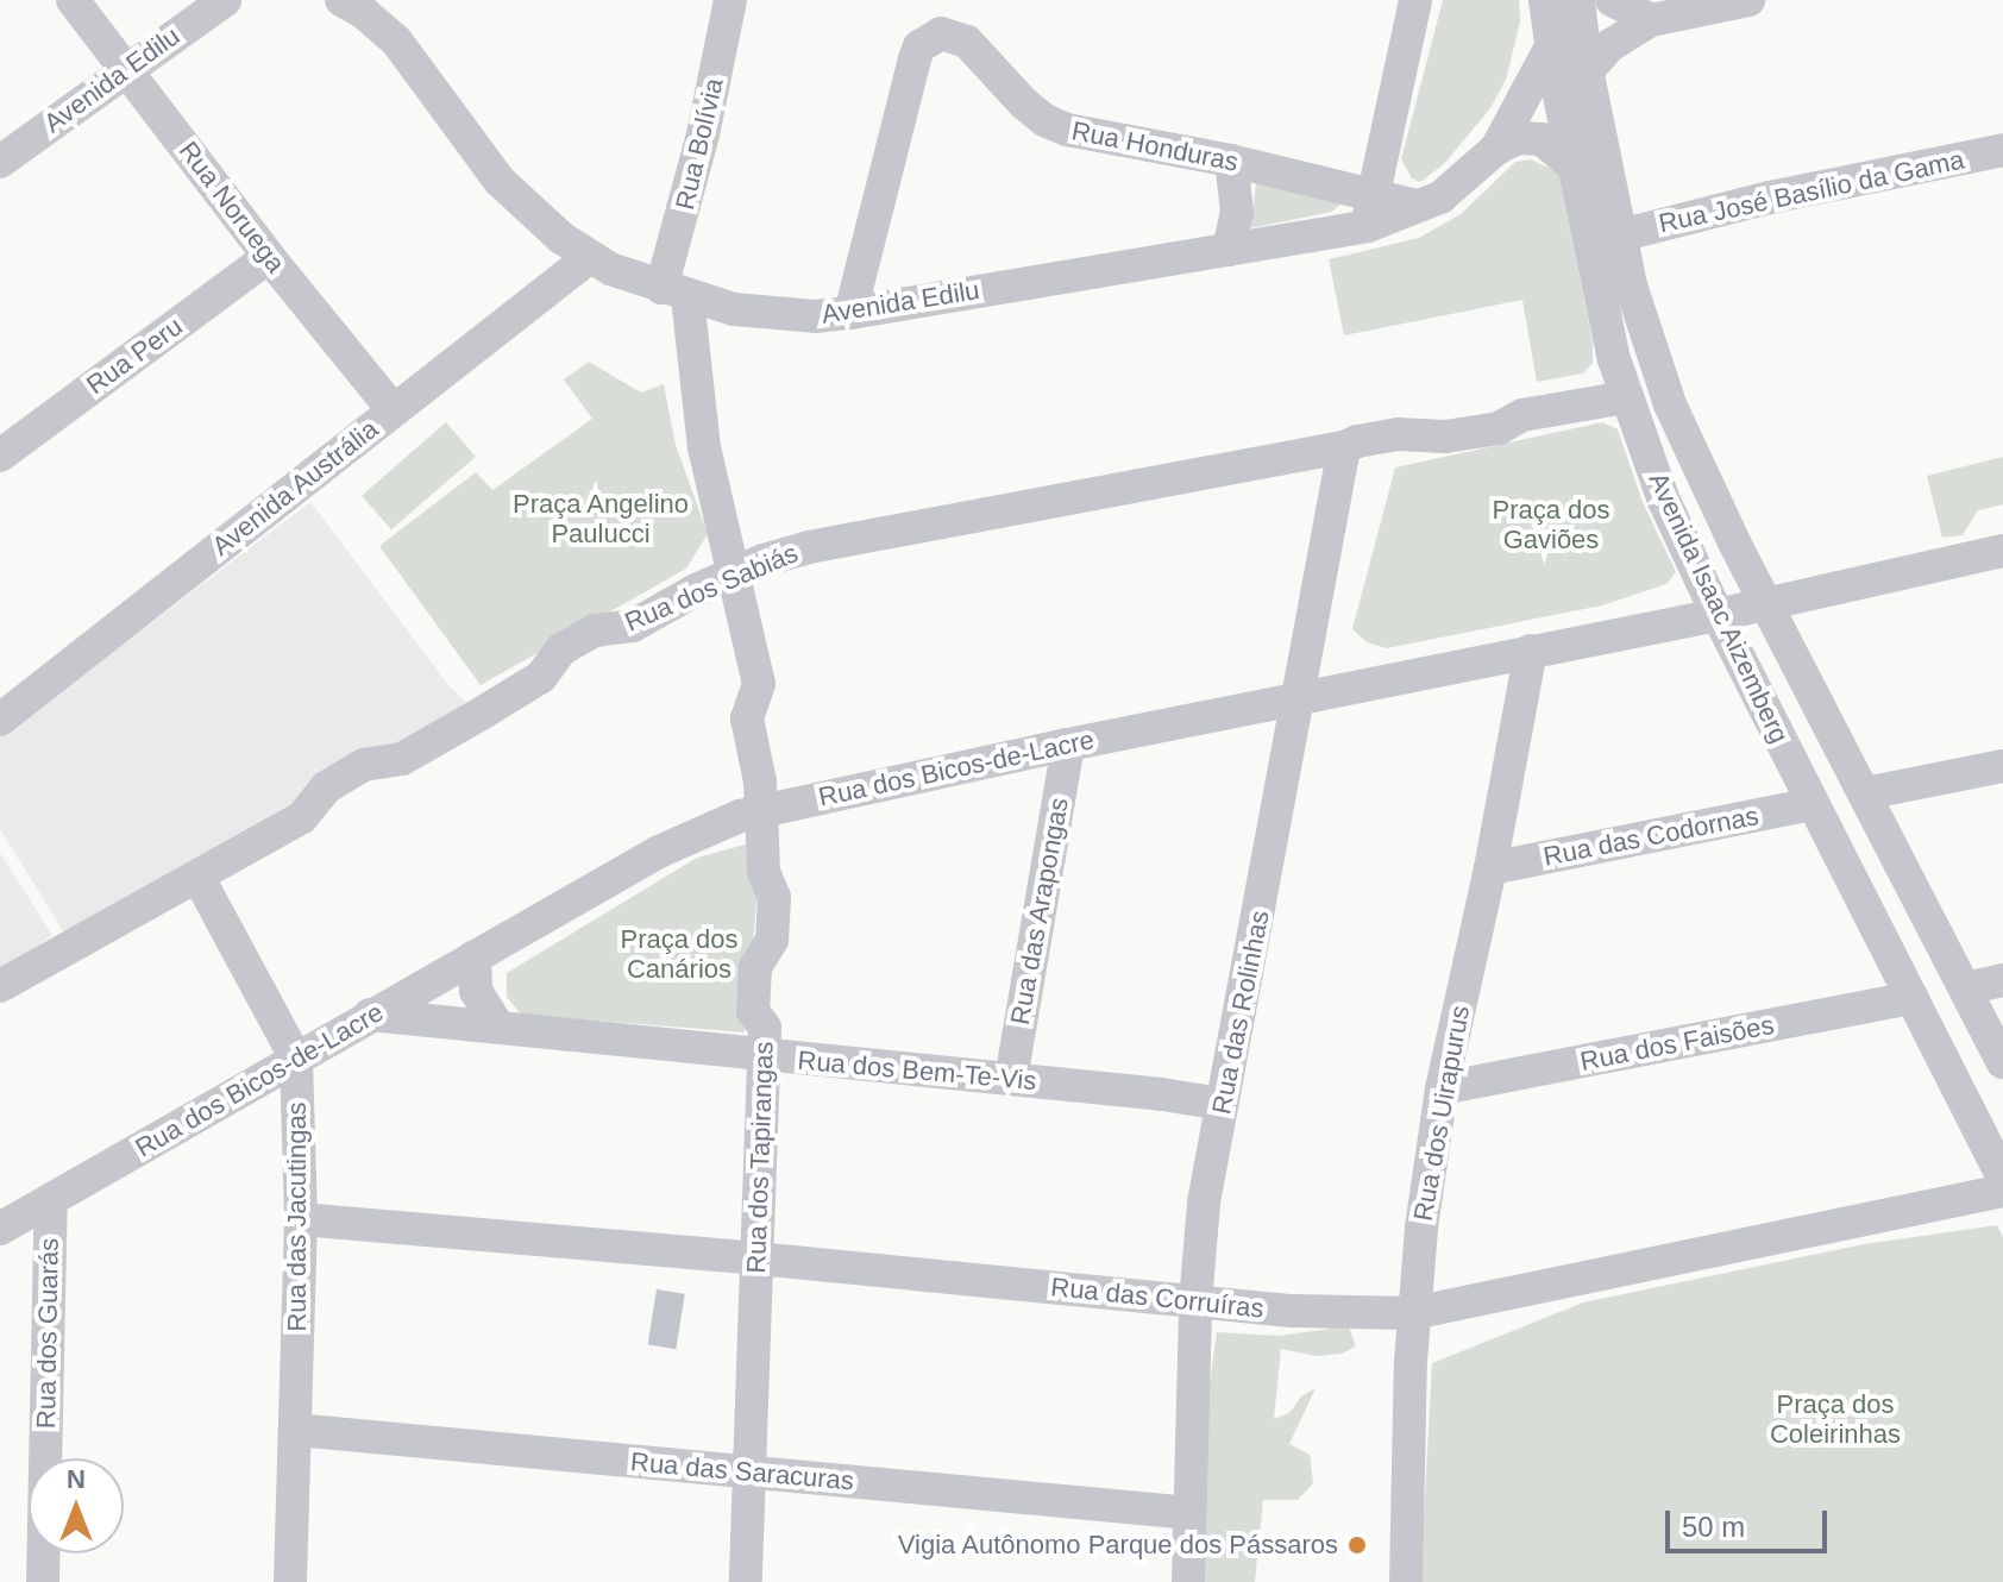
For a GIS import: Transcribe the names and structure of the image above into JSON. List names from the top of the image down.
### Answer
{
  "streets": {
    "street": [
      "Avenida Edilu",
      "Rua Bolívia",
      "Rua Honduras",
      "Rua José Basílio da Gama",
      "Rua Noruega",
      "Rua Peru",
      "Avenida Austrália",
      "Rua dos Sabiás",
      "Avenida Isaac Aizemberg",
      "Rua dos Bicos-de-Lacre",
      "Rua das Codornas",
      "Rua das Arapongas",
      "Rua das Rolinhas",
      "Rua dos Faisões",
      "Rua dos Bem-Te-Vis",
      "Rua dos Uirapurus",
      "Rua dos Tapirangas",
      "Rua das Jacutingas",
      "Rua das Corruíras",
      "Rua dos Guarás",
      "Rua das Saracuras"
    ]
  },
  "crossings": [
    ["Avenida Edilu", "Rua Bolívia"],
    ["Avenida Edilu", "Rua Honduras"],
    ["Avenida Edilu", "Rua Noruega"],
    ["Avenida Edilu", "Avenida Austrália"],
    ["Avenida Edilu", "Rua dos Tapirangas"],
    ["Rua Bolívia", "Rua dos Tapirangas"],
    ["Rua José Basílio da Gama", "Avenida Isaac Aizemberg"],
    ["Rua Noruega", "Rua Peru"],
    ["Rua Noruega", "Avenida Austrália"],
    ["Rua dos Sabiás", "Avenida Isaac Aizemberg"],
    ["Rua dos Sabiás", "Rua das Rolinhas"],
    ["Rua dos Sabiás", "Rua dos Tapirangas"],
    ["Rua dos Sabiás", "Rua das Jacutingas"],
    ["Avenida Isaac Aizemberg", "Rua dos Bicos-de-Lacre"],
    ["Avenida Isaac Aizemberg", "Rua das Codornas"],
    ["Avenida Isaac Aizemberg", "Rua dos Faisões"],
    ["Rua dos Bicos-de-Lacre", "Rua das Arapongas"],
    ["Rua dos Bicos-de-Lacre", "Rua das Rolinhas"],
    ["Rua dos Bicos-de-Lacre", "Rua dos Bem-Te-Vis"],
    ["Rua dos Bicos-de-Lacre", "Rua dos Uirapurus"],
    ["Rua dos Bicos-de-Lacre", "Rua dos Tapirangas"],
    ["Rua dos Bicos-de-Lacre", "Rua das Jacutingas"],
    ["Rua dos Bicos-de-Lacre", "Rua dos Guarás"],
    ["Rua das Codornas", "Rua dos Uirapurus"],
    ["Rua das Arapongas", "Rua dos Bem-Te-Vis"],
    ["Rua das Rolinhas", "Rua dos Bem-Te-Vis"],
    ["Rua das Rolinhas", "Rua das Corruíras"],
    ["Rua das Rolinhas", "Rua das Saracuras"],
    ["Rua dos Faisões", "Rua dos Uirapurus"],
    ["Rua dos Bem-Te-Vis", "Rua dos Tapirangas"],
    ["Rua dos Uirapurus", "Rua das Corruíras"],
    ["Rua dos Tapirangas", "Rua das Corruíras"],
    ["Rua dos Tapirangas", "Rua das Saracuras"],
    ["Rua das Jacutingas", "Rua das Corruíras"],
    ["Rua das Jacutingas", "Rua das Saracuras"]
  ],
  "parks": [
    "Praça Angelino Paulucci",
    "Praça dos Gaviões",
    "Praça dos Canários",
    "Praça dos Coleirinhas"
  ],
  "places": ["Vigia Autônomo Parque dos Pássaros"],
  "scale_bar": "50 m",
  "north": "top"
}
